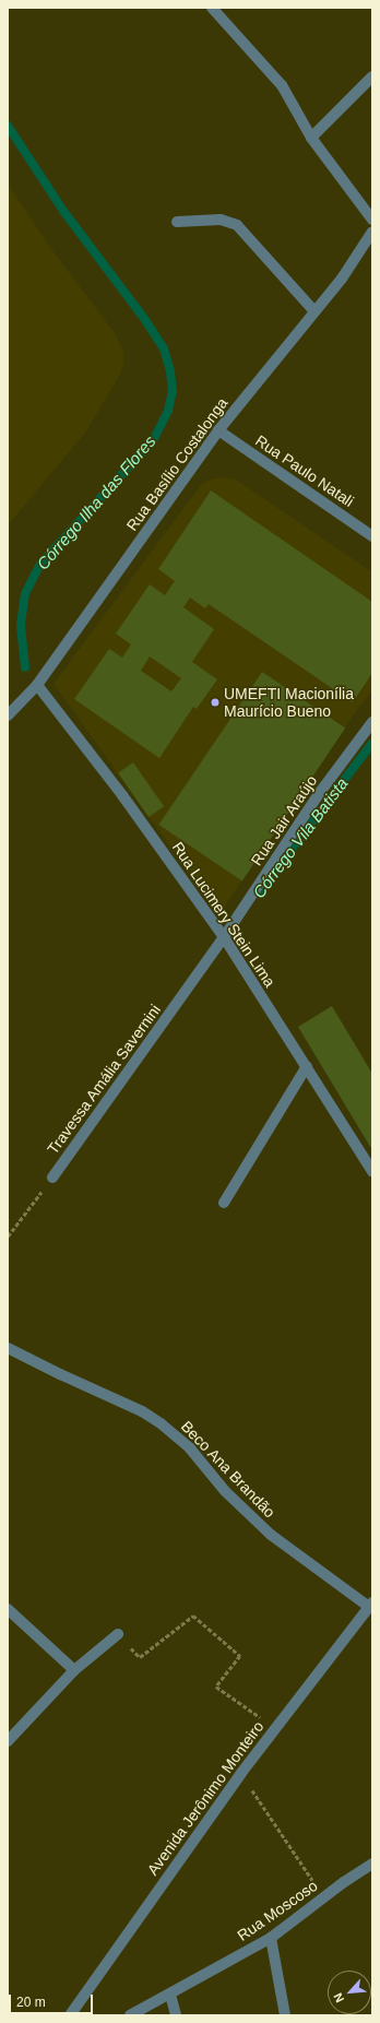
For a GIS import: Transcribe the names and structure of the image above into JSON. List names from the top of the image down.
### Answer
{
  "streets": {
    "street": [
      "Rua Basílio Costalonga",
      "Rua Paulo Natali",
      "Rua Jair Araújo",
      "Rua Lucimery Stein Lima",
      "Travessa Amália Savernini",
      "Beco Ana Brandão",
      "Avenida Jerônimo Monteiro",
      "Rua Moscoso"
    ]
  },
  "crossings": [
    ["Rua Basílio Costalonga", "Rua Paulo Natali"],
    ["Rua Basílio Costalonga", "Rua Lucimery Stein Lima"],
    ["Rua Jair Araújo", "Rua Lucimery Stein Lima"],
    ["Rua Jair Araújo", "Travessa Amália Savernini"],
    ["Rua Lucimery Stein Lima", "Travessa Amália Savernini"],
    ["Beco Ana Brandão", "Avenida Jerônimo Monteiro"]
  ],
  "water": ["Córrego Ilha das Flores", "Córrego Vila Batista"],
  "places": ["UMEFTI Macionília Maurício Bueno"],
  "scale_bar": "20 m",
  "north": "bottom left"
}
